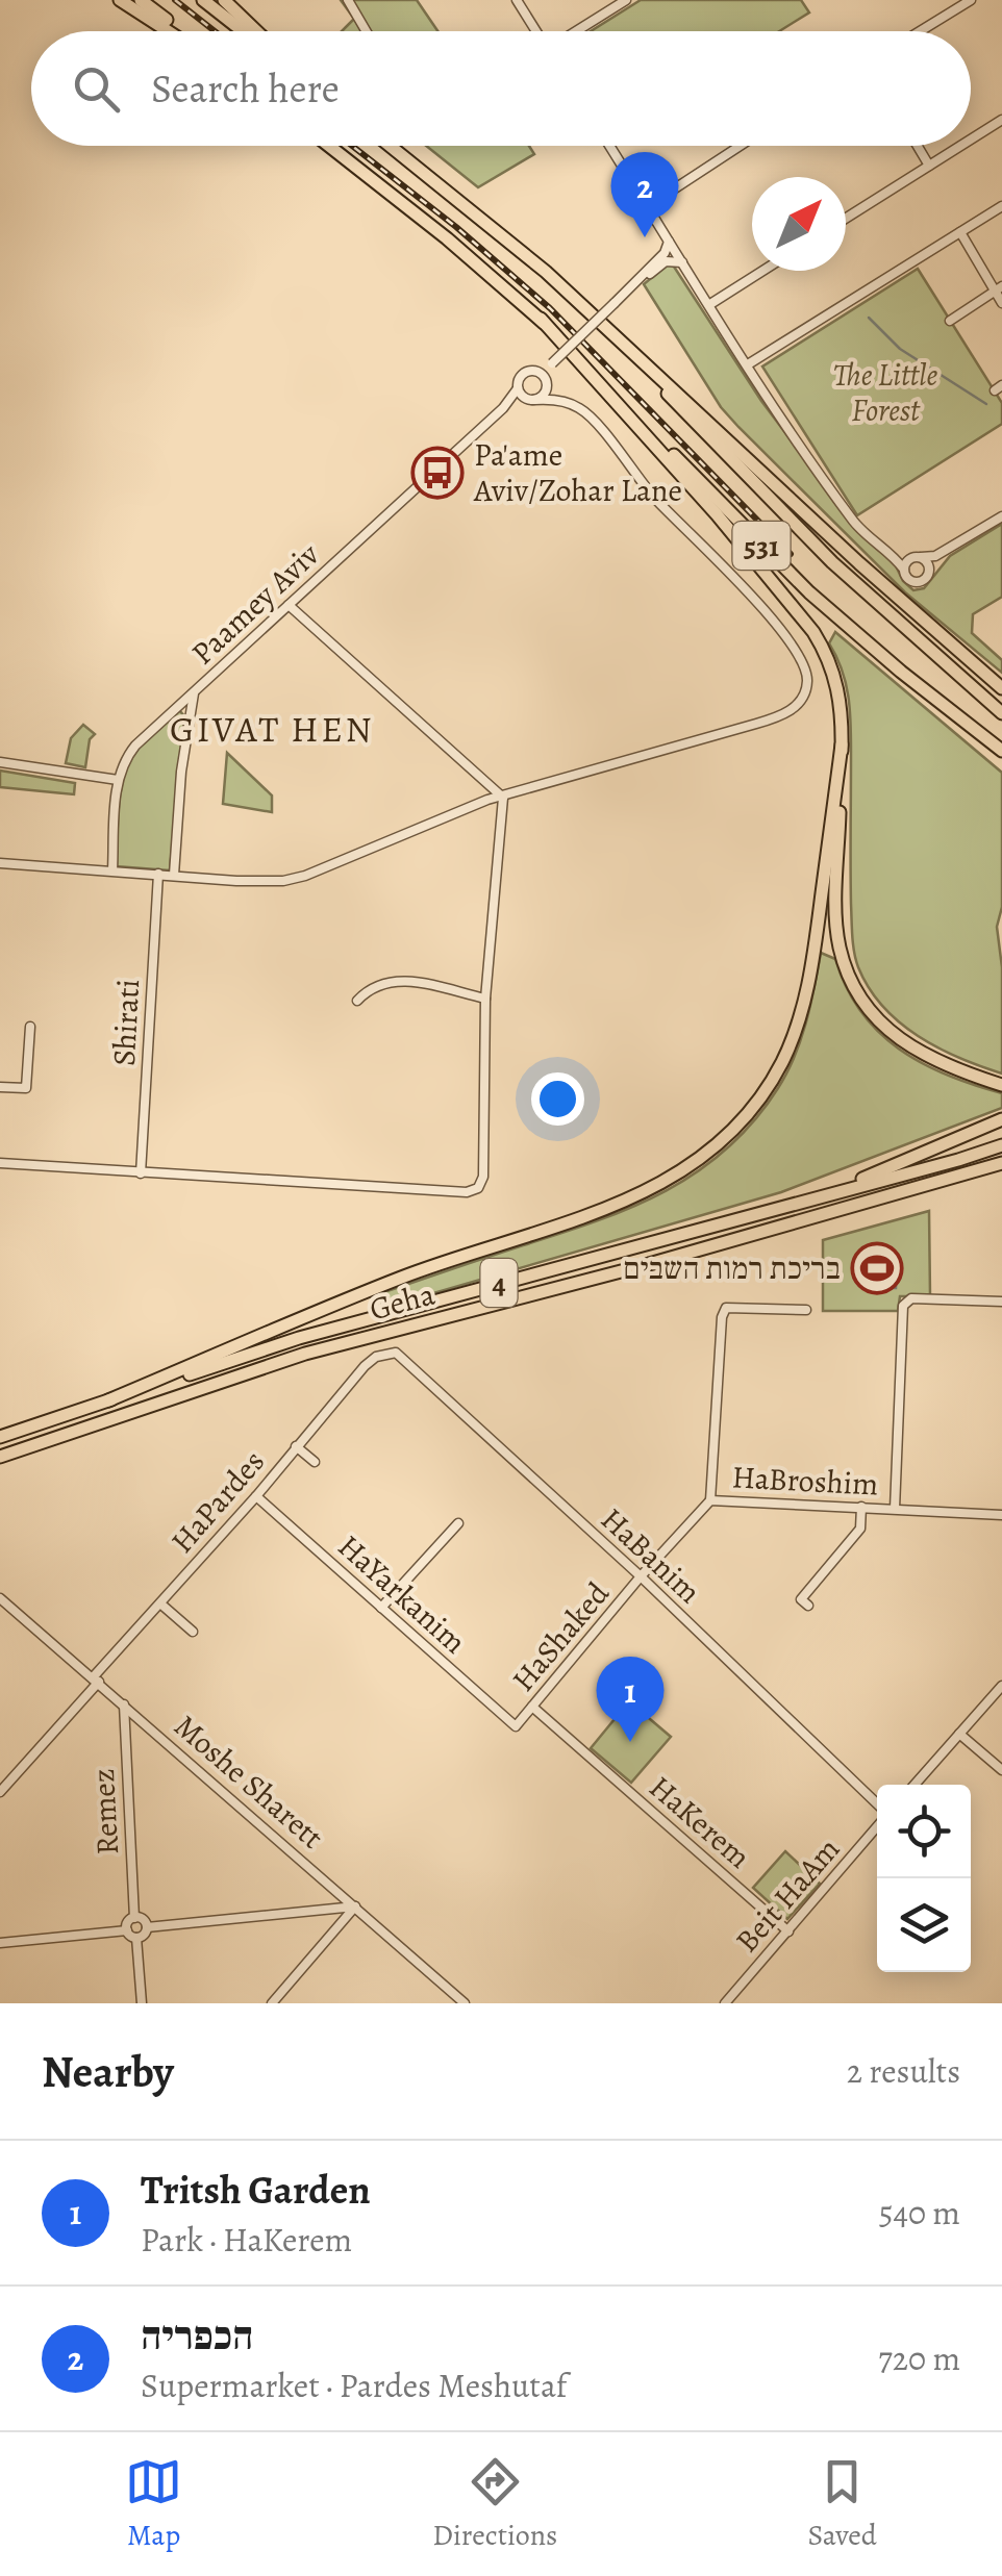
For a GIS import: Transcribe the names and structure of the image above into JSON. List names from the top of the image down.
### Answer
{
  "streets": {
    "highway": ["531", "4", "Geha"],
    "street": [
      "Paamey Aviv",
      "Shirati",
      "HaBroshim",
      "HaPardes",
      "HaBanim",
      "HaYarkanim",
      "HaShaked",
      "Moshe Sharett",
      "Remez",
      "HaKerem",
      "Beit HaAm"
    ]
  },
  "crossings": [
    ["HaBroshim", "HaBanim"],
    ["HaBroshim", "HaShaked"],
    ["HaPardes", "HaBanim"],
    ["HaPardes", "HaYarkanim"],
    ["HaPardes", "Moshe Sharett"],
    ["HaBanim", "HaShaked"],
    ["HaYarkanim", "HaShaked"],
    ["HaShaked", "HaKerem"],
    ["Moshe Sharett", "Remez"],
    ["HaKerem", "Beit HaAm"]
  ],
  "districts": ["GIVAT HEN"],
  "parks": ["The Little Forest"],
  "places": {
    "bus stop": ["Pa'ame Aviv/Zohar Lane"],
    "sports": ["בריכת רמות השבים"]
  },
  "north": "top right",
  "page": {
    "search": "Search here",
    "pins": ["2", "1"],
    "heading": ["Nearby", "2 results"],
    "list": [
      {
        "mark": "1",
        "name": "Tritsh Garden",
        "note": "Park · HaKerem",
        "value": "540 m"
      },
      {
        "mark": "2",
        "name": "הכפריה",
        "note": "Supermarket · Pardes Meshutaf",
        "value": "720 m"
      }
    ],
    "nav": ["Map", "Directions", "Saved"]
  }
}
